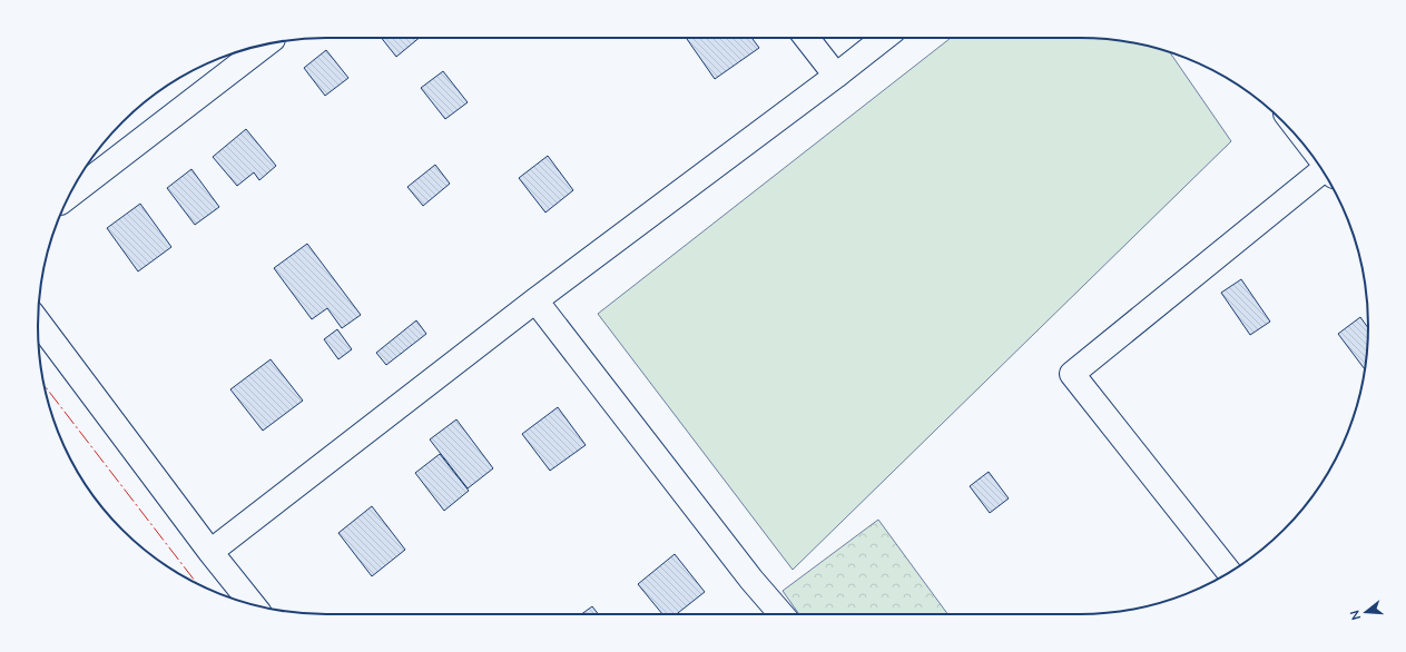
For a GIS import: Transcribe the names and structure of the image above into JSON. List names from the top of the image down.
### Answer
{
  "north": "left"
}
